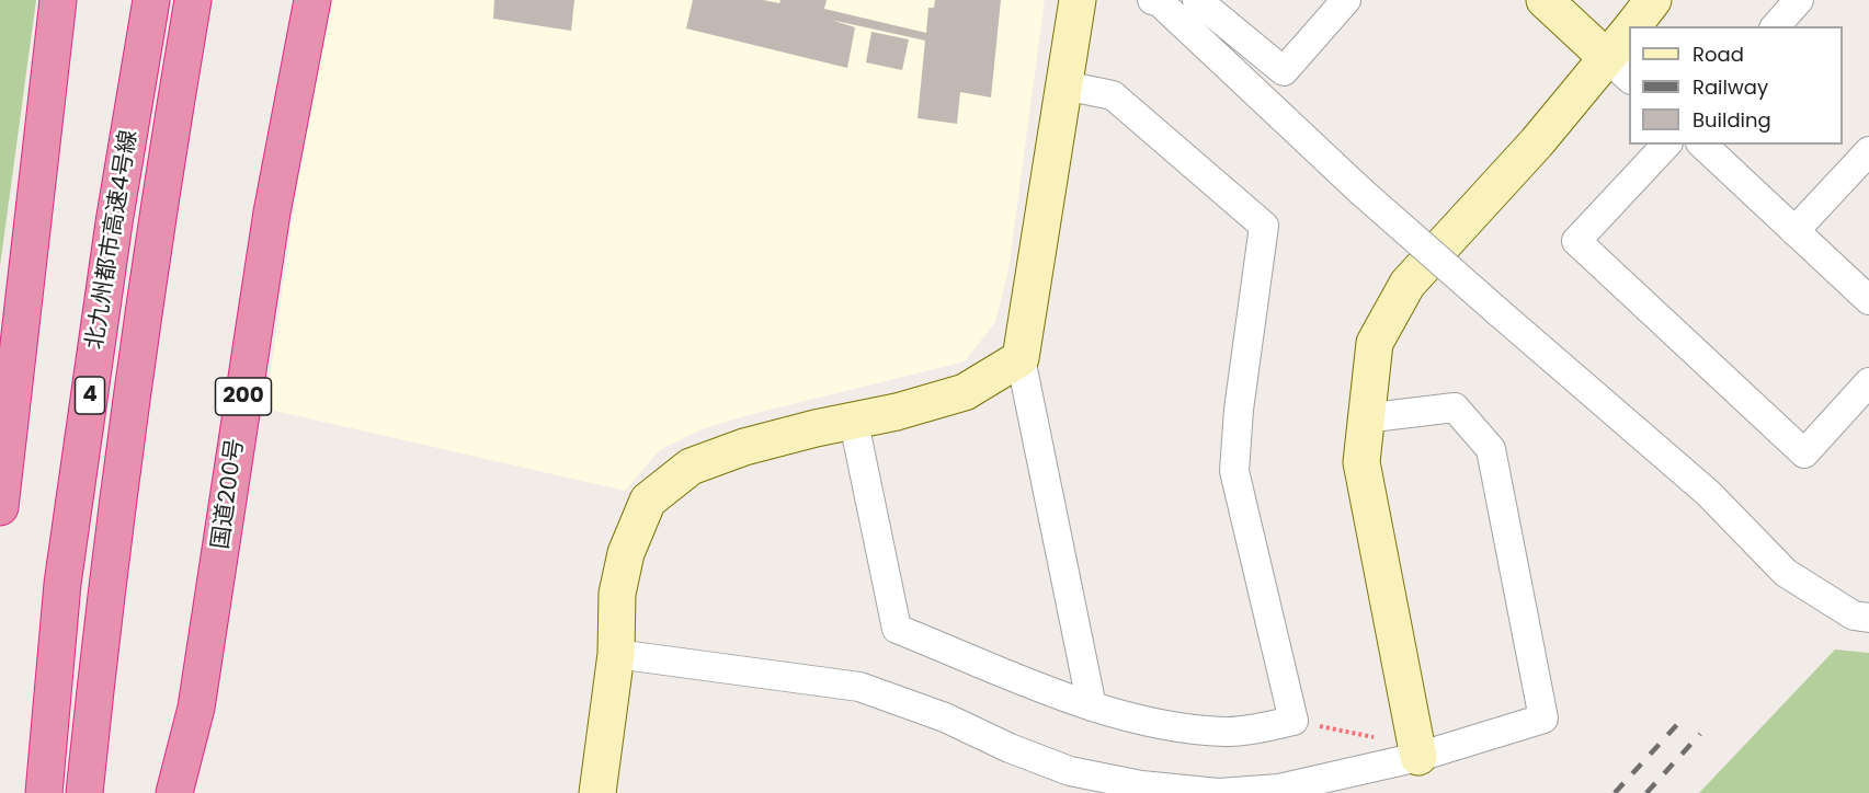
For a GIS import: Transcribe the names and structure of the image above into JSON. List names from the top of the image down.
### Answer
{
  "streets": {
    "highway": [
      "北九州都市高速4号線",
      "4",
      "200",
      "国道200号"
    ]
  },
  "legend": ["Road", "Railway", "Building"]
}
